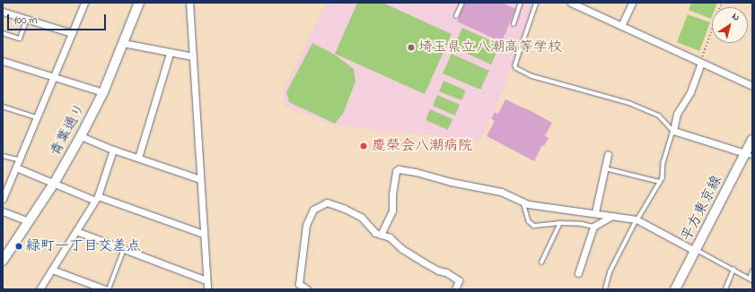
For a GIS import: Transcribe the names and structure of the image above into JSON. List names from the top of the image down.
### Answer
{
  "streets": {
    "street": ["青葉通り", "平方東京線"]
  },
  "places": ["埼玉県立八潮高等学校", "慶榮会八潮病院", "緑町一丁目交差点"],
  "scale_bar": "100 m",
  "north": "top right"
}
